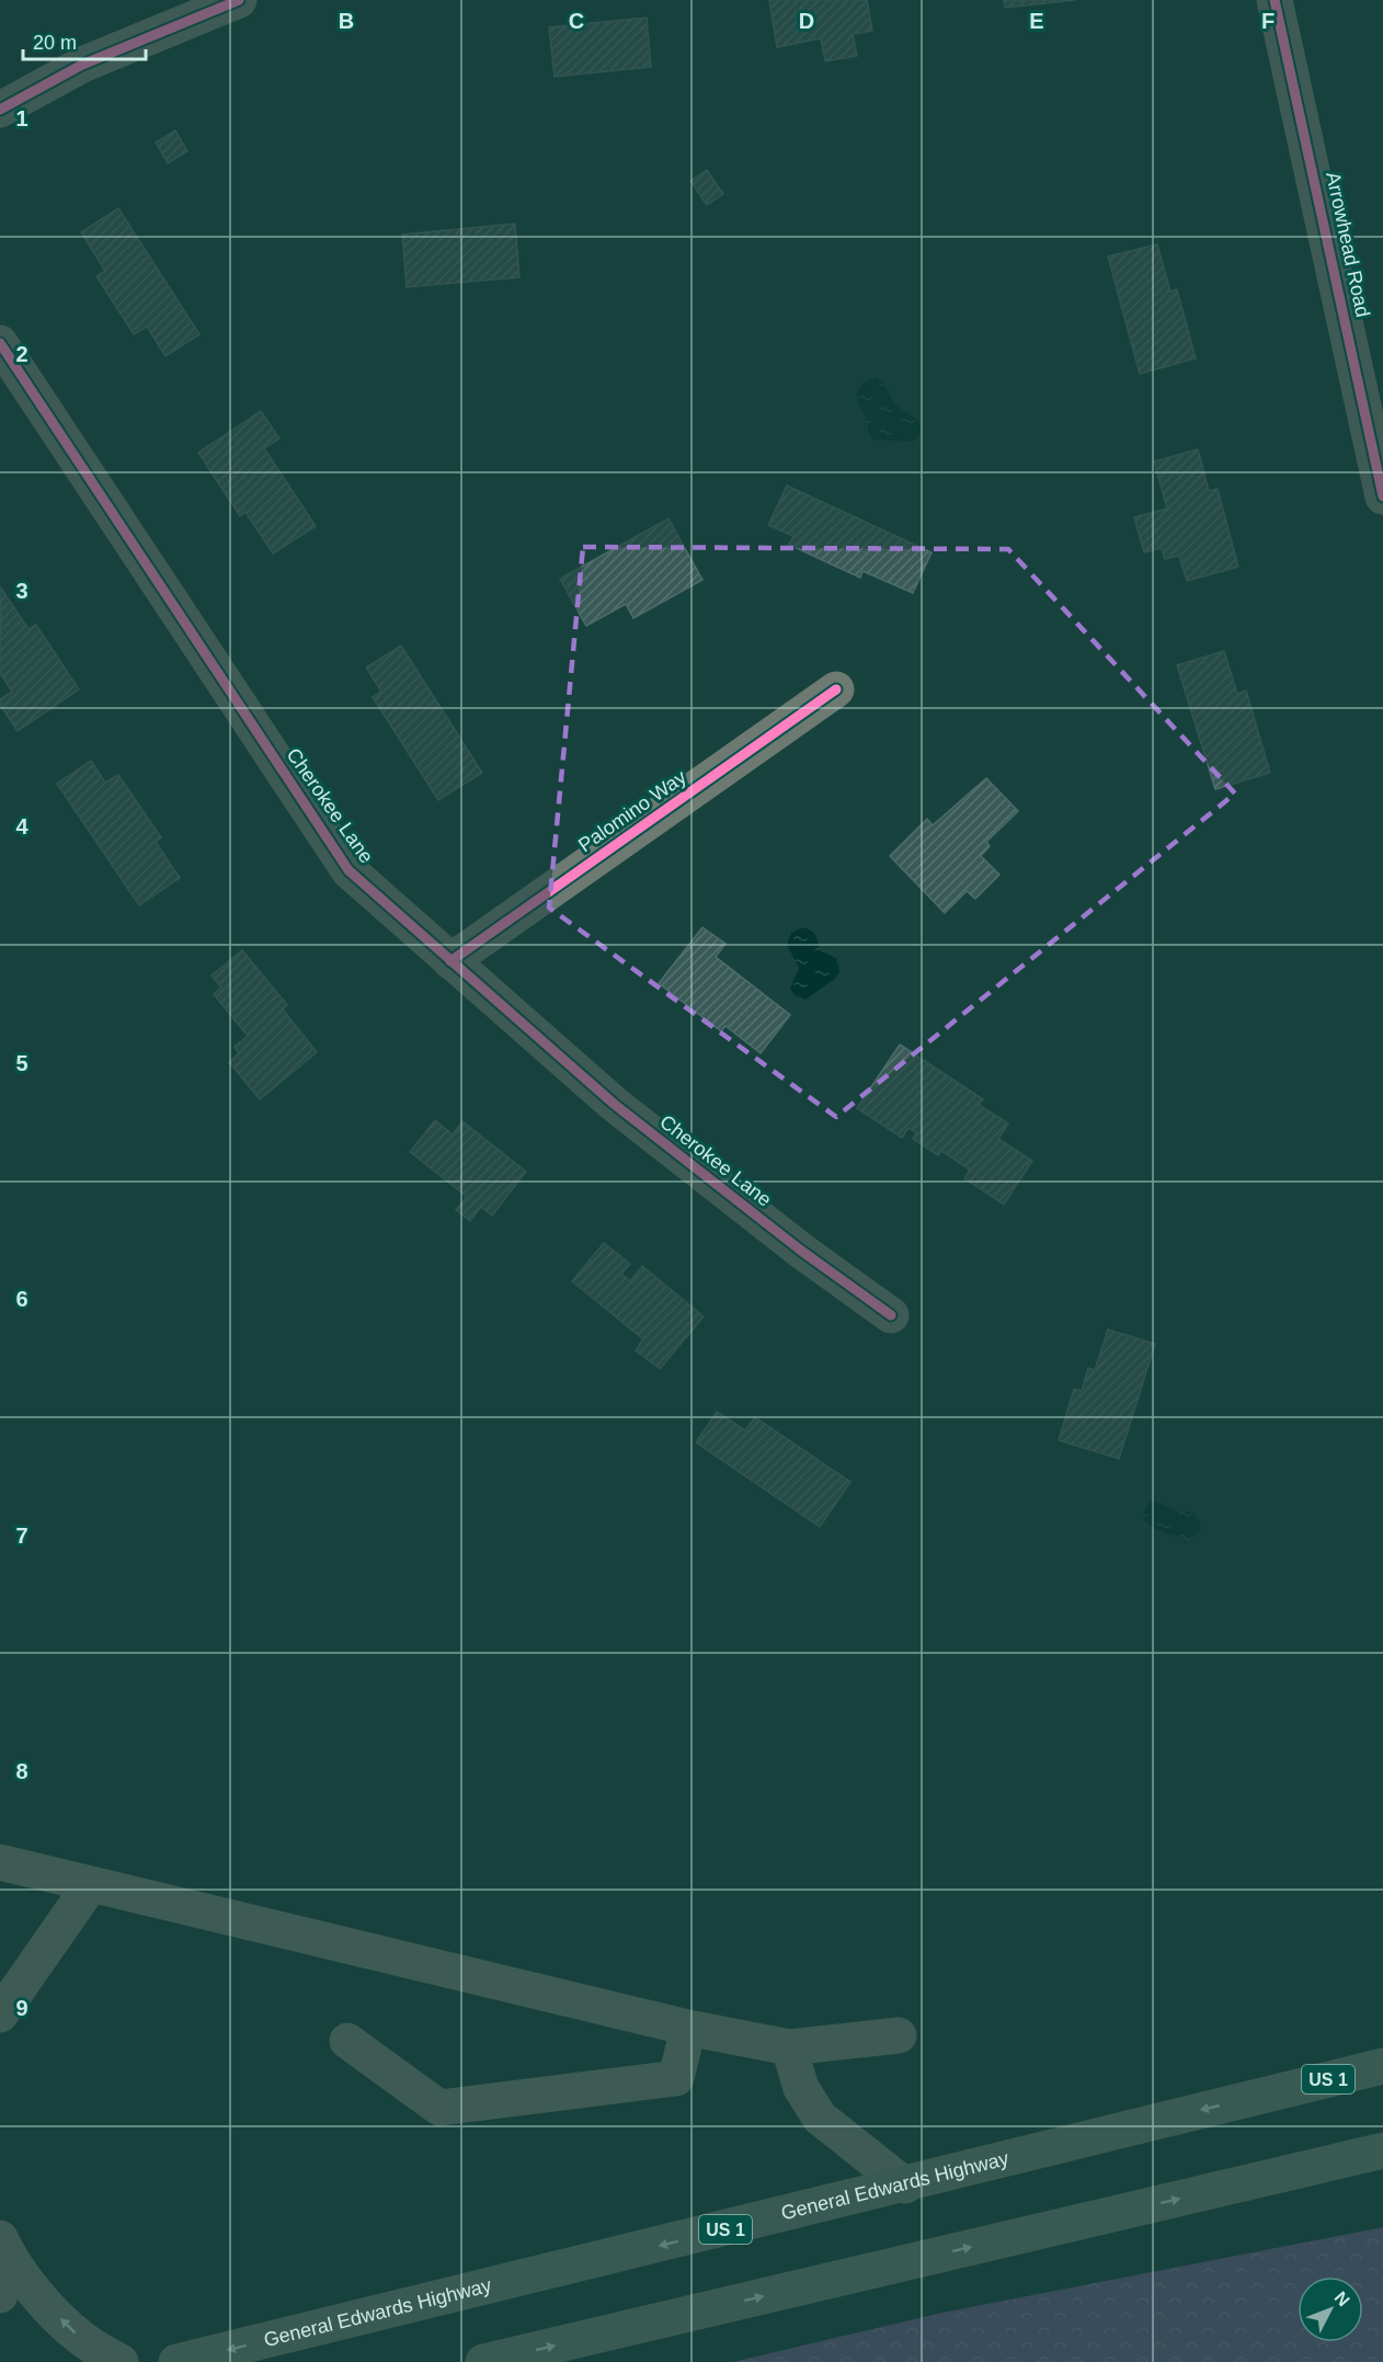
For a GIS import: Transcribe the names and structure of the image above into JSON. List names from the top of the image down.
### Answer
{
  "streets": {
    "main road": ["US 1", "General Edwards Highway"],
    "street": ["Arrowhead Road", "Cherokee Lane", "Palomino Way"]
  },
  "crossings": [
    ["Cherokee Lane", "Palomino Way"]
  ],
  "scale_bar": "20 m",
  "north": "top right",
  "grid": {
    "columns": [
      "B",
      "C",
      "D",
      "E",
      "F"
    ],
    "rows": [
      "1",
      "2",
      "3",
      "4",
      "5",
      "6",
      "7",
      "8",
      "9"
    ]
  }
}
